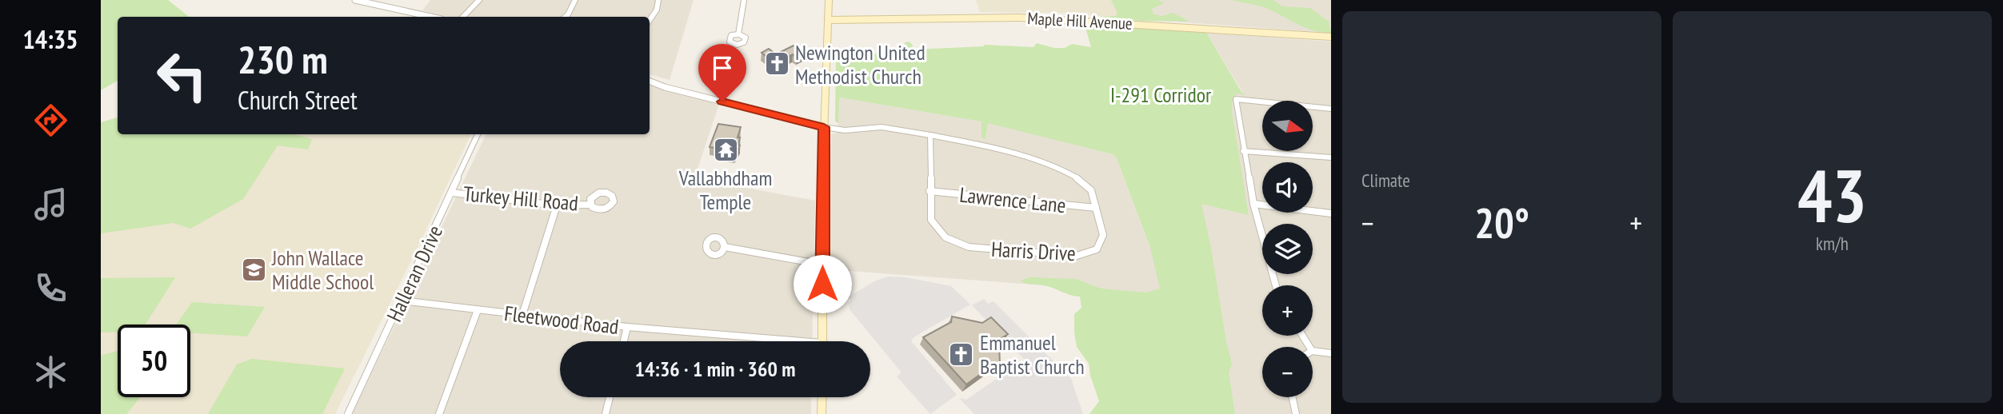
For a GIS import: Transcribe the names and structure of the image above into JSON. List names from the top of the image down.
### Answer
{
  "streets": {
    "main road": ["Maple Hill Avenue"],
    "street": [
      "Turkey Hill Road",
      "Lawrence Lane",
      "Harris Drive",
      "Halleran Drive",
      "Fleetwood Road"
    ]
  },
  "crossings": [
    ["Turkey Hill Road", "Halleran Drive"],
    ["Lawrence Lane", "Harris Drive"],
    ["Halleran Drive", "Fleetwood Road"]
  ],
  "parks": ["I-291 Corridor"],
  "places": {
    "church": ["Newington United Methodist Church", "Emmanuel Baptist Church"],
    "temple": ["Vallabhdham Temple"],
    "school or university": ["John Wallace Middle School"]
  },
  "north": "right",
  "page": {
    "tabs": "14:35",
    "tile": [
      "Climate",
      ["43", "km/h"]
    ],
    "turn": ["230 m", "Church Street"],
    "map_buttons": ["+", "−"],
    "heat": ["−", "20°", "+"],
    "limit": "50",
    "trip": "14:36 · 1 min · 360 m"
  }
}
